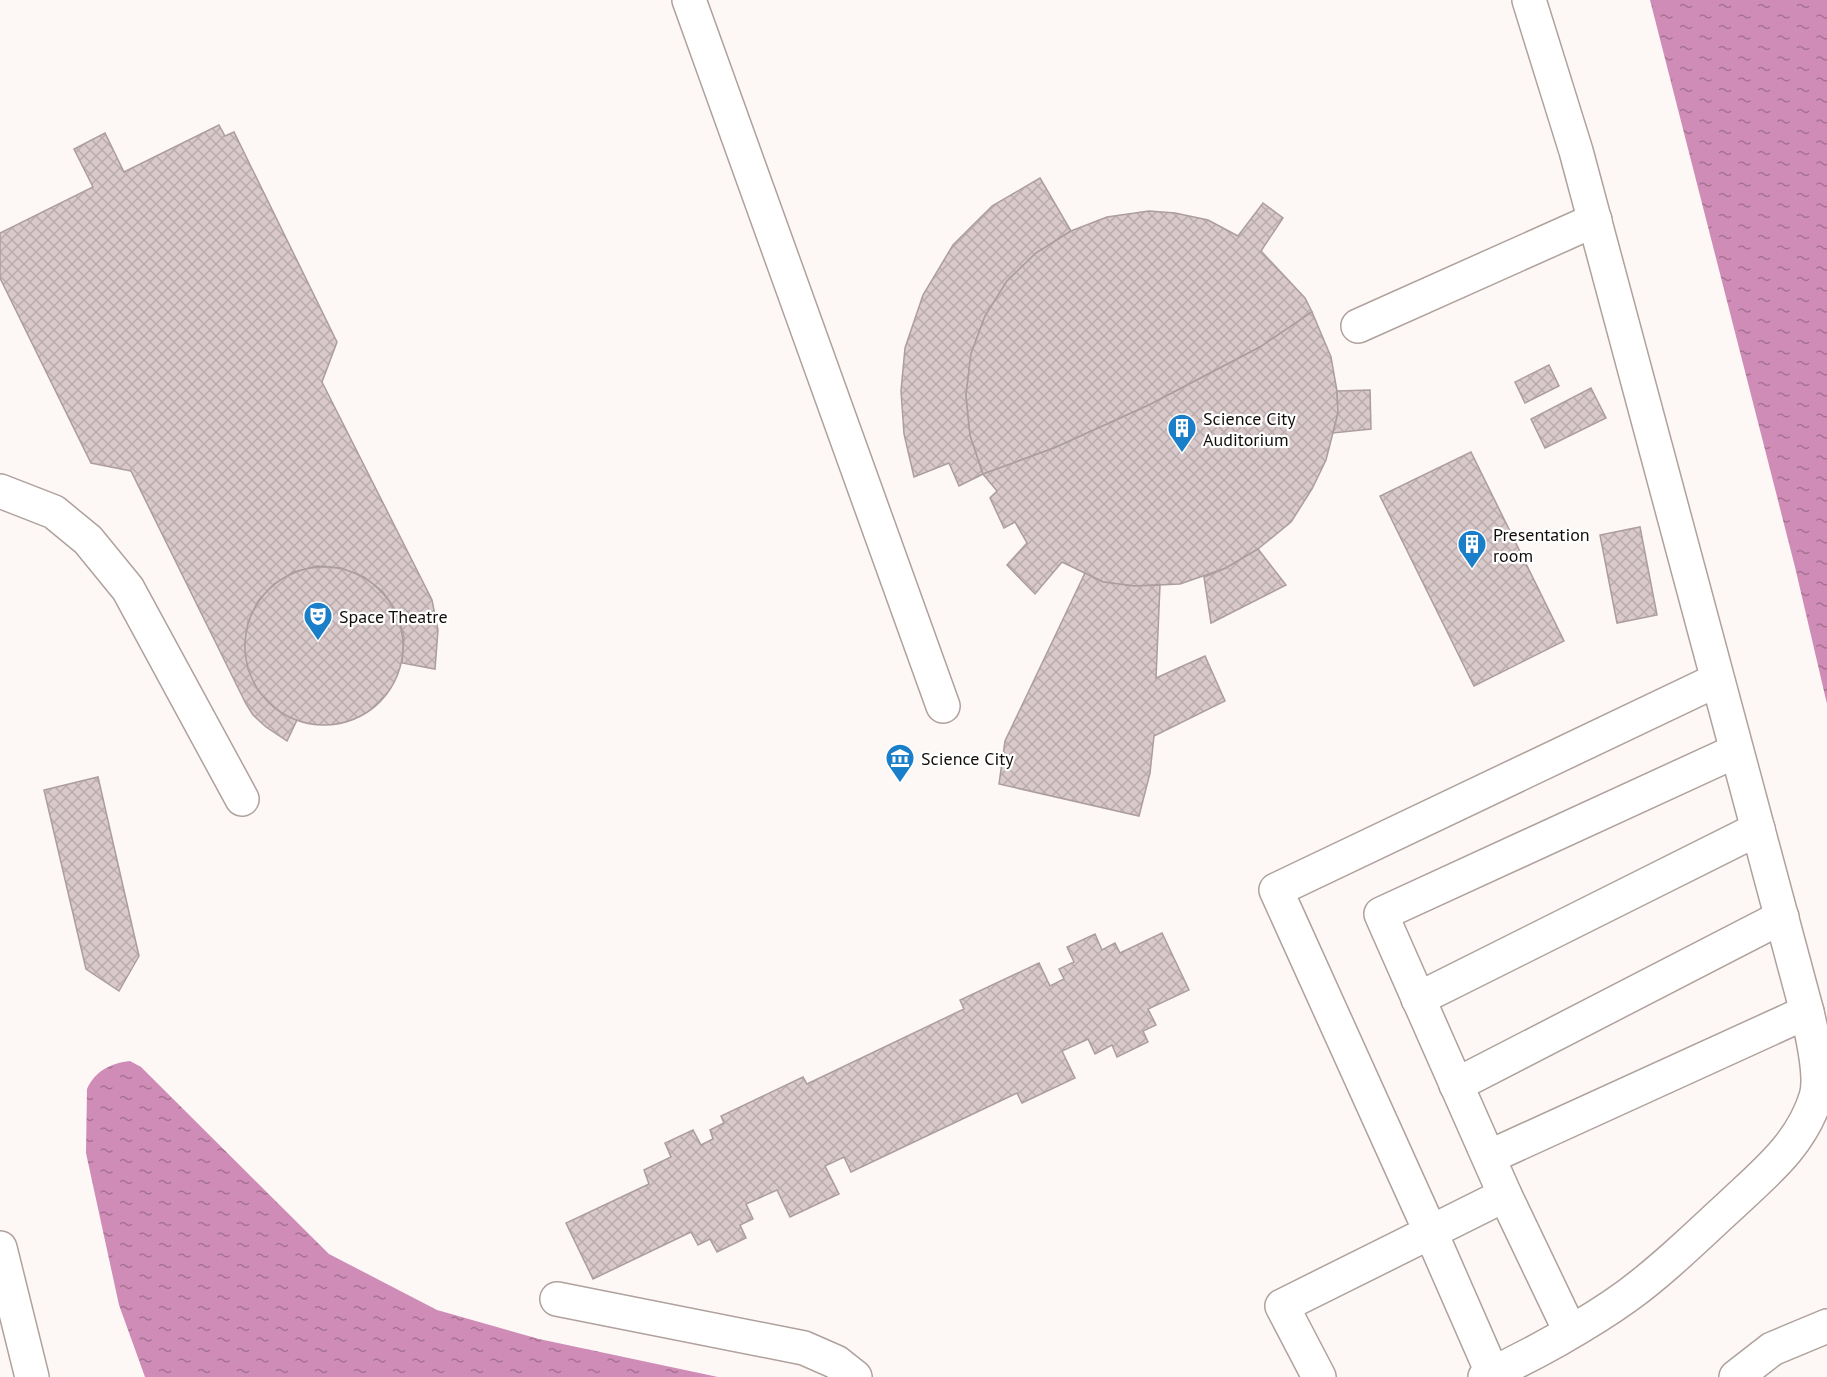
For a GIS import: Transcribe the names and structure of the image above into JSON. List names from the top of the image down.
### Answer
{
  "places": {
    "building": ["Science City Auditorium", "Presentation room"],
    "theatre": ["Space Theatre"],
    "museum": ["Science City"]
  }
}
